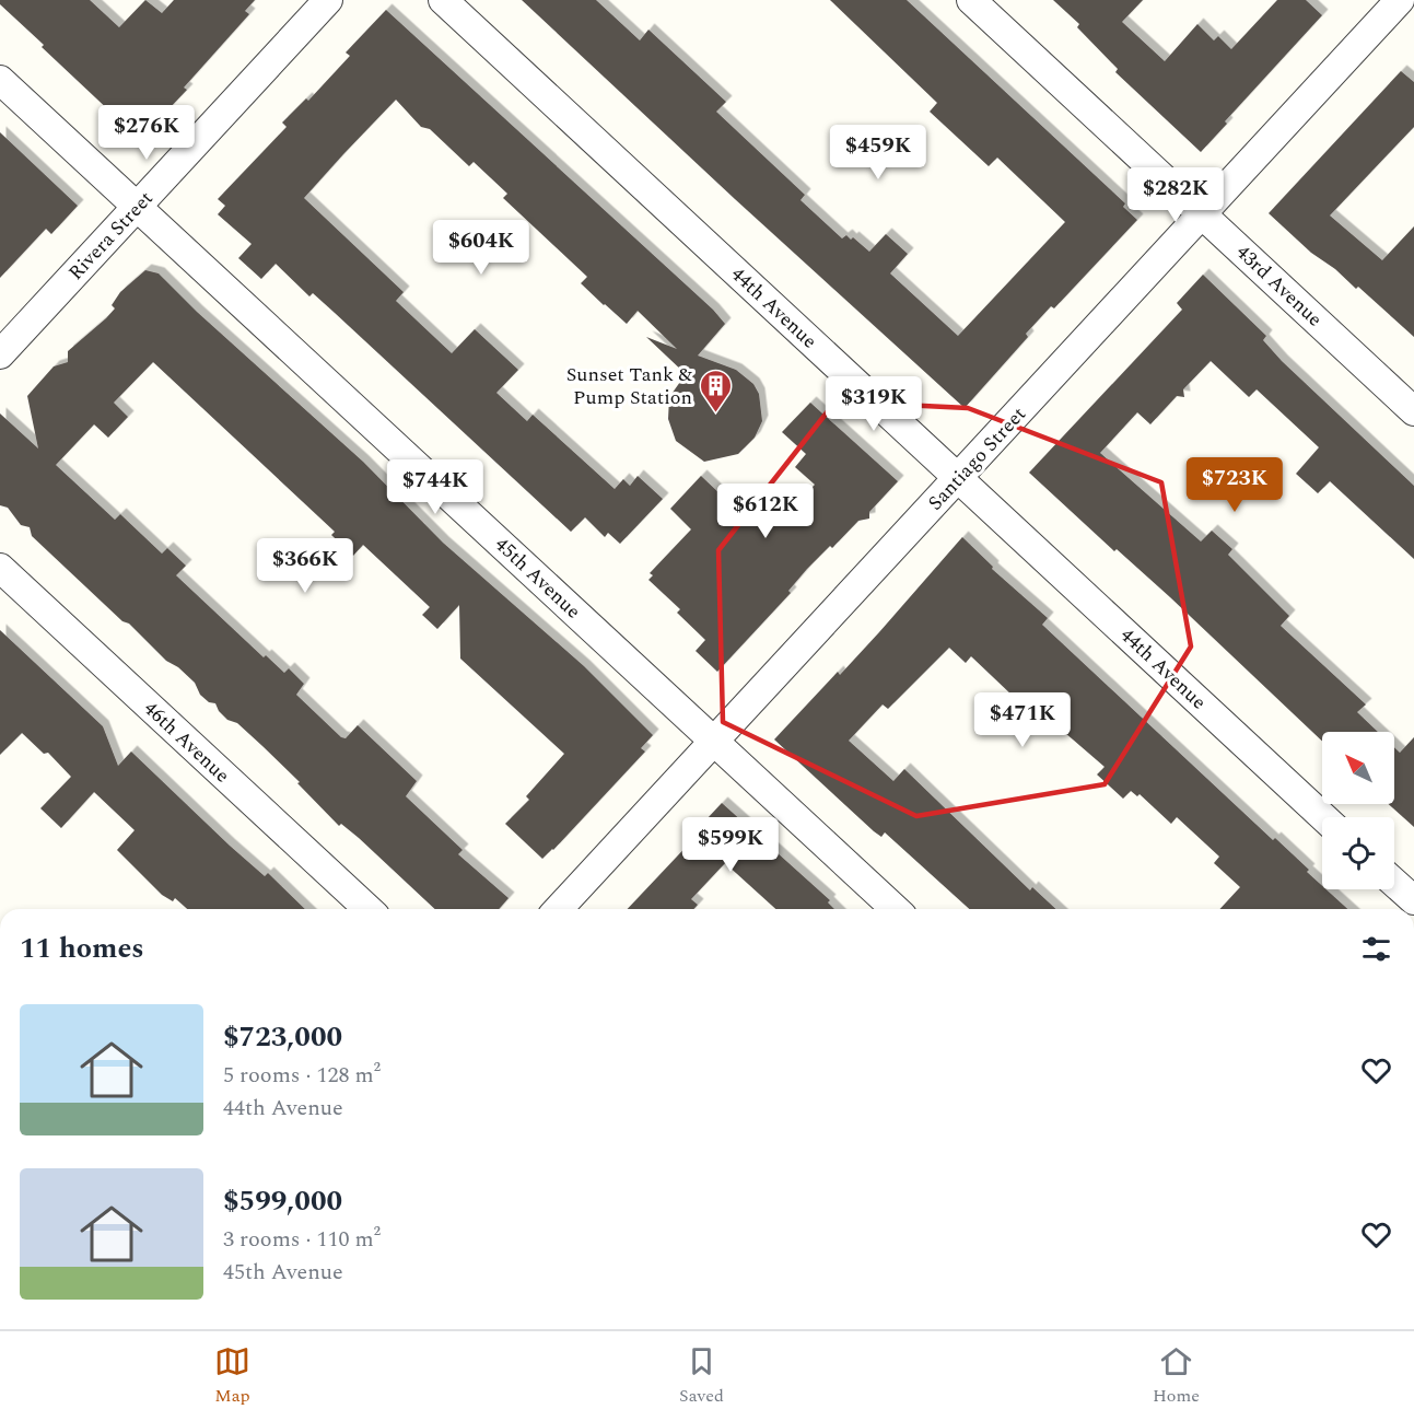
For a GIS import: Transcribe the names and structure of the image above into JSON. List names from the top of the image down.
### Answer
{
  "streets": {
    "street": [
      "Rivera Street",
      "43rd Avenue",
      "44th Avenue",
      "Santiago Street",
      "45th Avenue",
      "46th Avenue"
    ]
  },
  "crossings": [
    ["Rivera Street", "45th Avenue"],
    ["43rd Avenue", "Santiago Street"],
    ["44th Avenue", "Santiago Street"],
    ["Santiago Street", "45th Avenue"]
  ],
  "places": {
    "building": ["Sunset Tank & Pump Station"]
  },
  "north": "top left",
  "page": {
    "price": [
      "$276K",
      "$459K",
      "$282K",
      "$604K",
      "$319K",
      "$723K",
      "$744K",
      "$612K",
      "$366K",
      "$471K",
      "$599K"
    ],
    "heading": "11 homes",
    "list": [
      {
        "name": "$723,000",
        "note": "5 rooms · 128 m² · 44th Avenue"
      },
      {
        "name": "$599,000",
        "note": "3 rooms · 110 m² · 45th Avenue"
      }
    ],
    "tabs": ["Map", "Saved", "Home"]
  }
}
